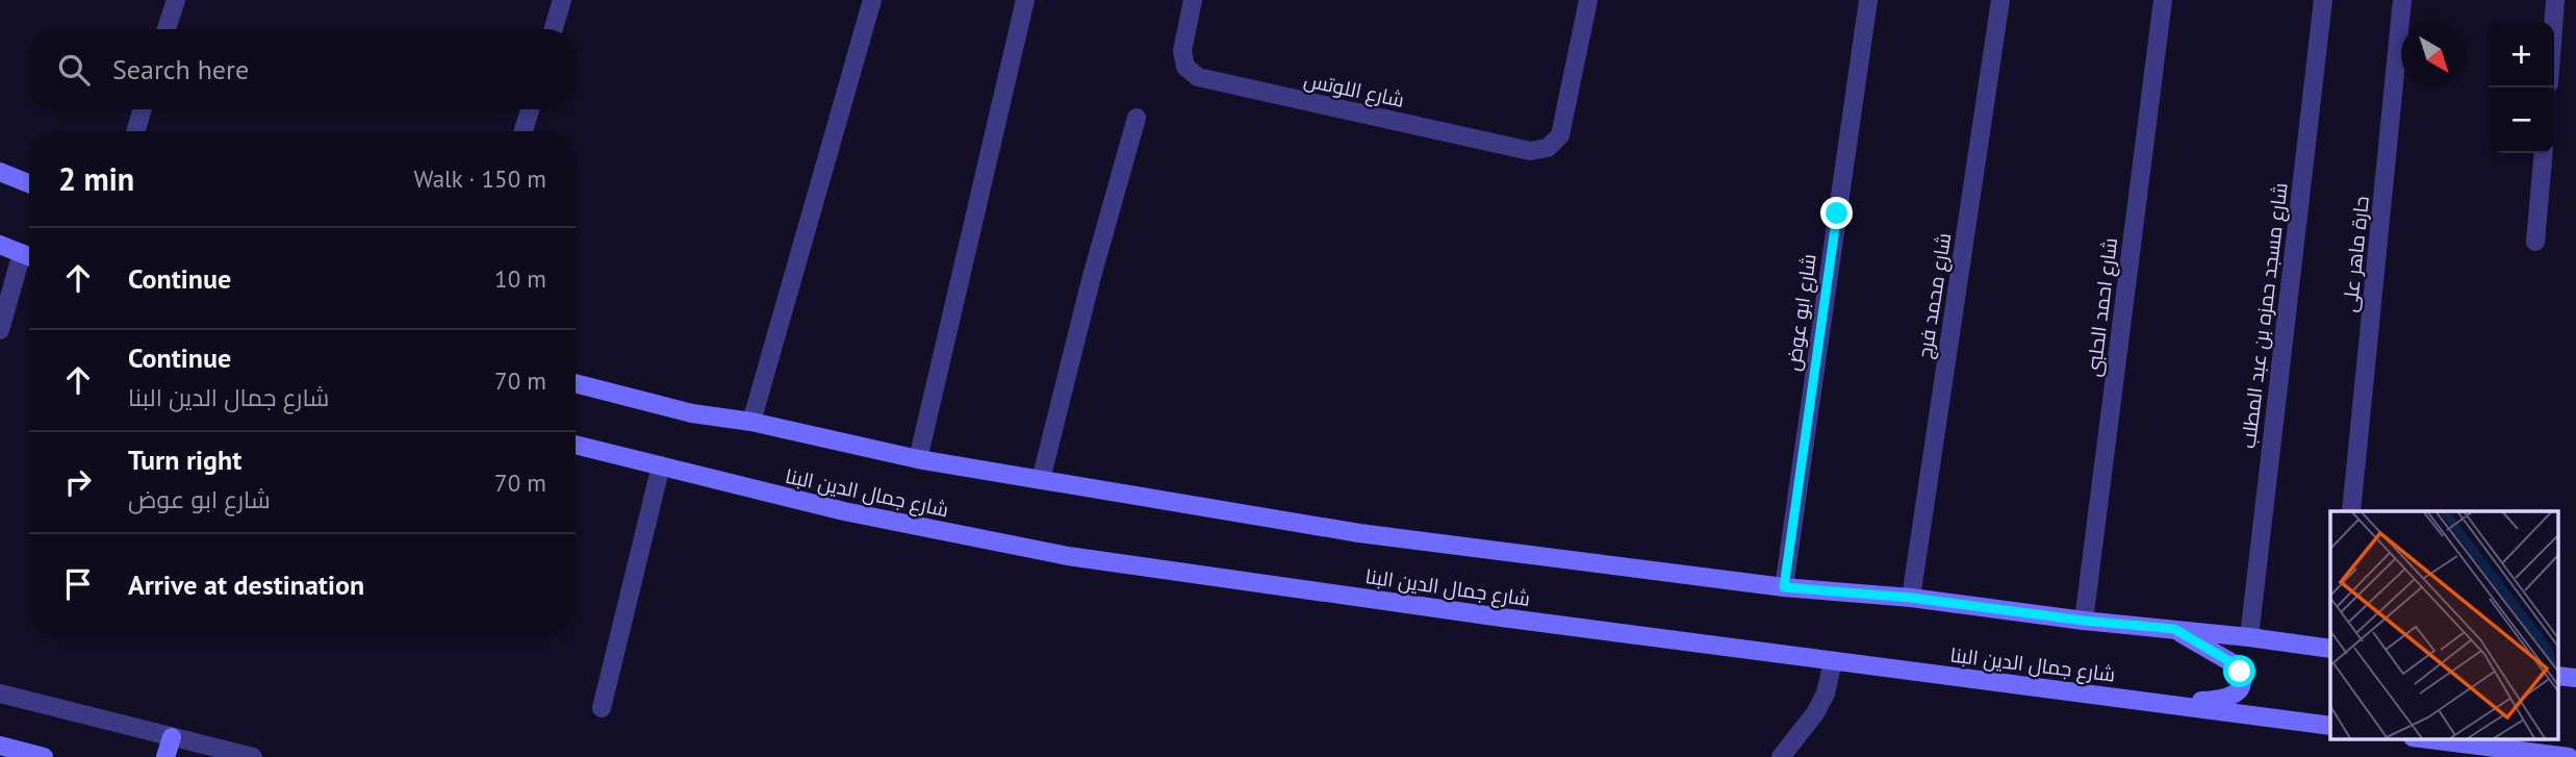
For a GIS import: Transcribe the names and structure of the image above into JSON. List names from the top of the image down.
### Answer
{
  "streets": {
    "main road": ["شارع جمال الدين البنا"],
    "street": [
      "شارع اللوتس",
      "حارة ماهر على",
      "شارع محمد فرج",
      "شارع احمد الحلبى",
      "شارع ابو عوض",
      "شارع مسجد حمزه بن عبد المطلب"
    ]
  },
  "crossings": [
    ["شارع محمد فرج", "شارع جمال الدين البنا"],
    ["شارع احمد الحلبى", "شارع جمال الدين البنا"],
    ["شارع ابو عوض", "شارع جمال الدين البنا"],
    ["شارع مسجد حمزه بن عبد المطلب", "شارع جمال الدين البنا"]
  ],
  "north": "bottom right",
  "page": {
    "map_buttons": ["+", "−"],
    "search": "Search here",
    "heading": ["2 min", "Walk · 150 m"],
    "list": [
      ["Continue", "10 m"],
      ["Continue", "شارع جمال الدين البنا", "70 m"],
      ["Turn right", "شارع ابو عوض", "70 m"],
      "Arrive at destination"
    ]
  }
}
